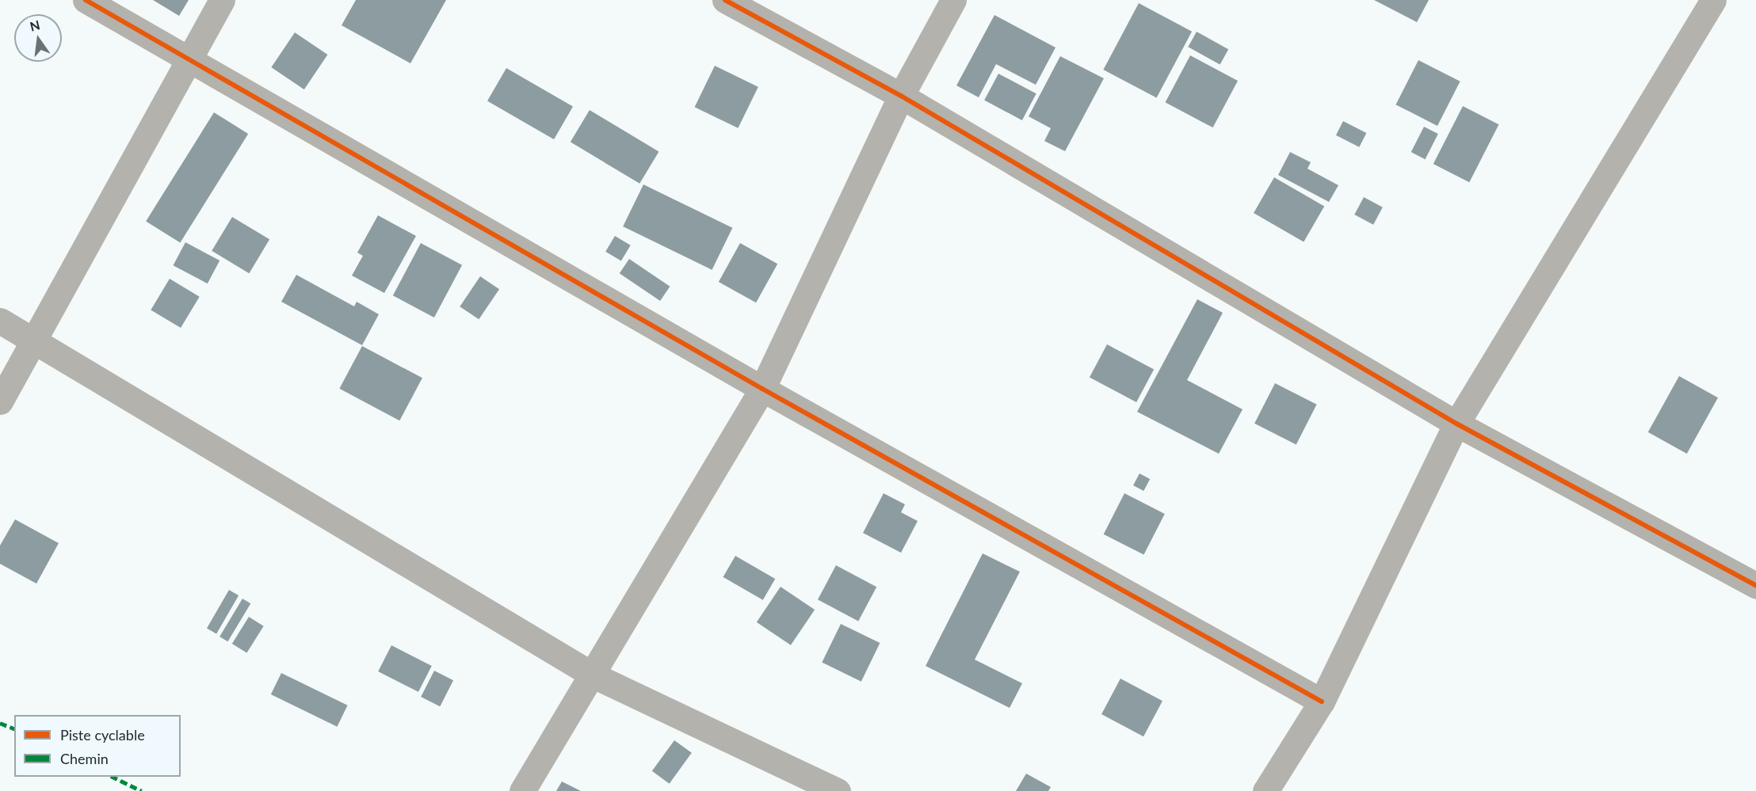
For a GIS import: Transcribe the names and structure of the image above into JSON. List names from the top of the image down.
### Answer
{
  "legend": ["Piste cyclable", "Chemin"],
  "north": "top"
}
